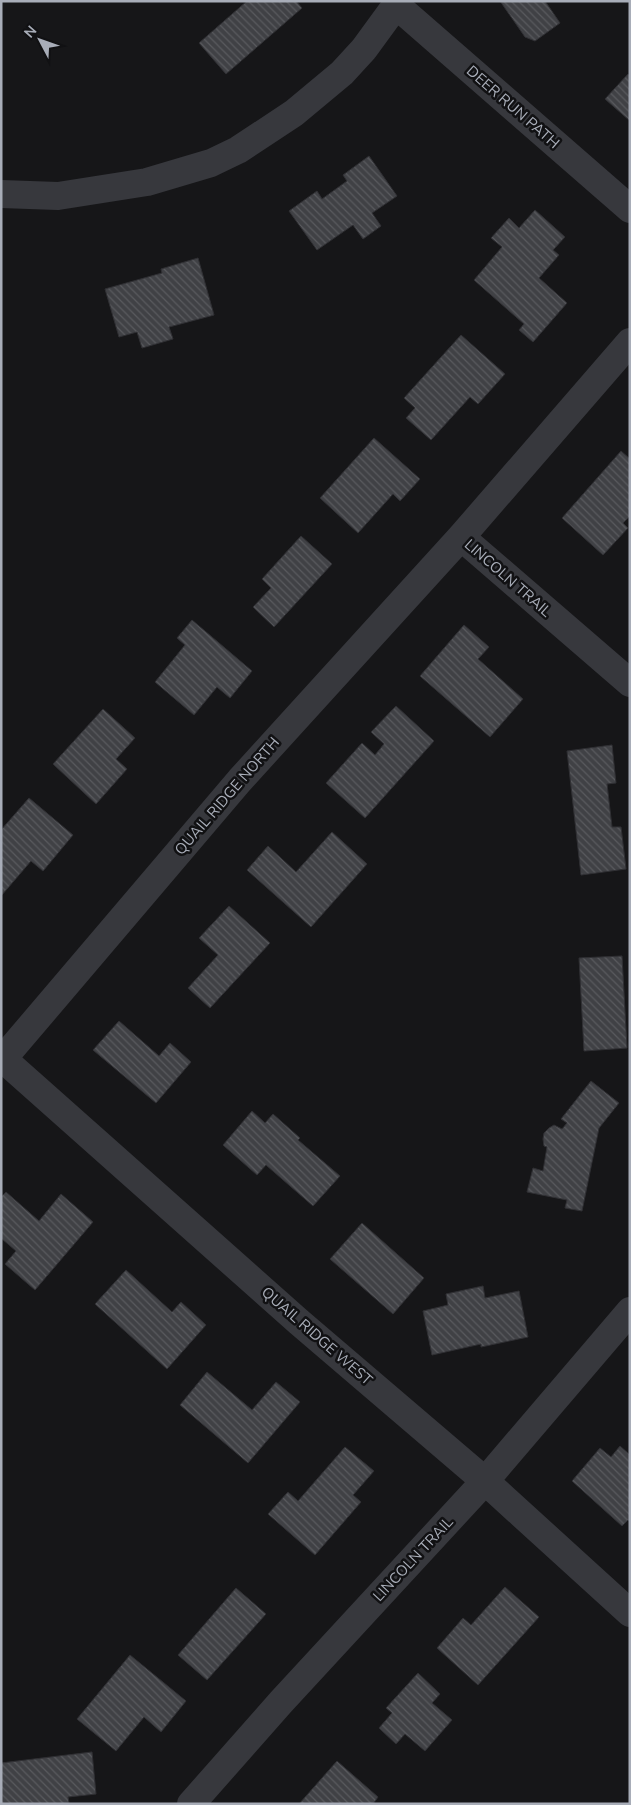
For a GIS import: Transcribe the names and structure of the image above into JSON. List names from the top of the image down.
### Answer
{
  "streets": {
    "street": [
      "DEER RUN PATH",
      "LINCOLN TRAIL",
      "QUAIL RIDGE NORTH",
      "QUAIL RIDGE WEST"
    ]
  },
  "crossings": [
    ["LINCOLN TRAIL", "QUAIL RIDGE NORTH"],
    ["LINCOLN TRAIL", "QUAIL RIDGE WEST"],
    ["QUAIL RIDGE NORTH", "QUAIL RIDGE WEST"]
  ],
  "north": "top left"
}
